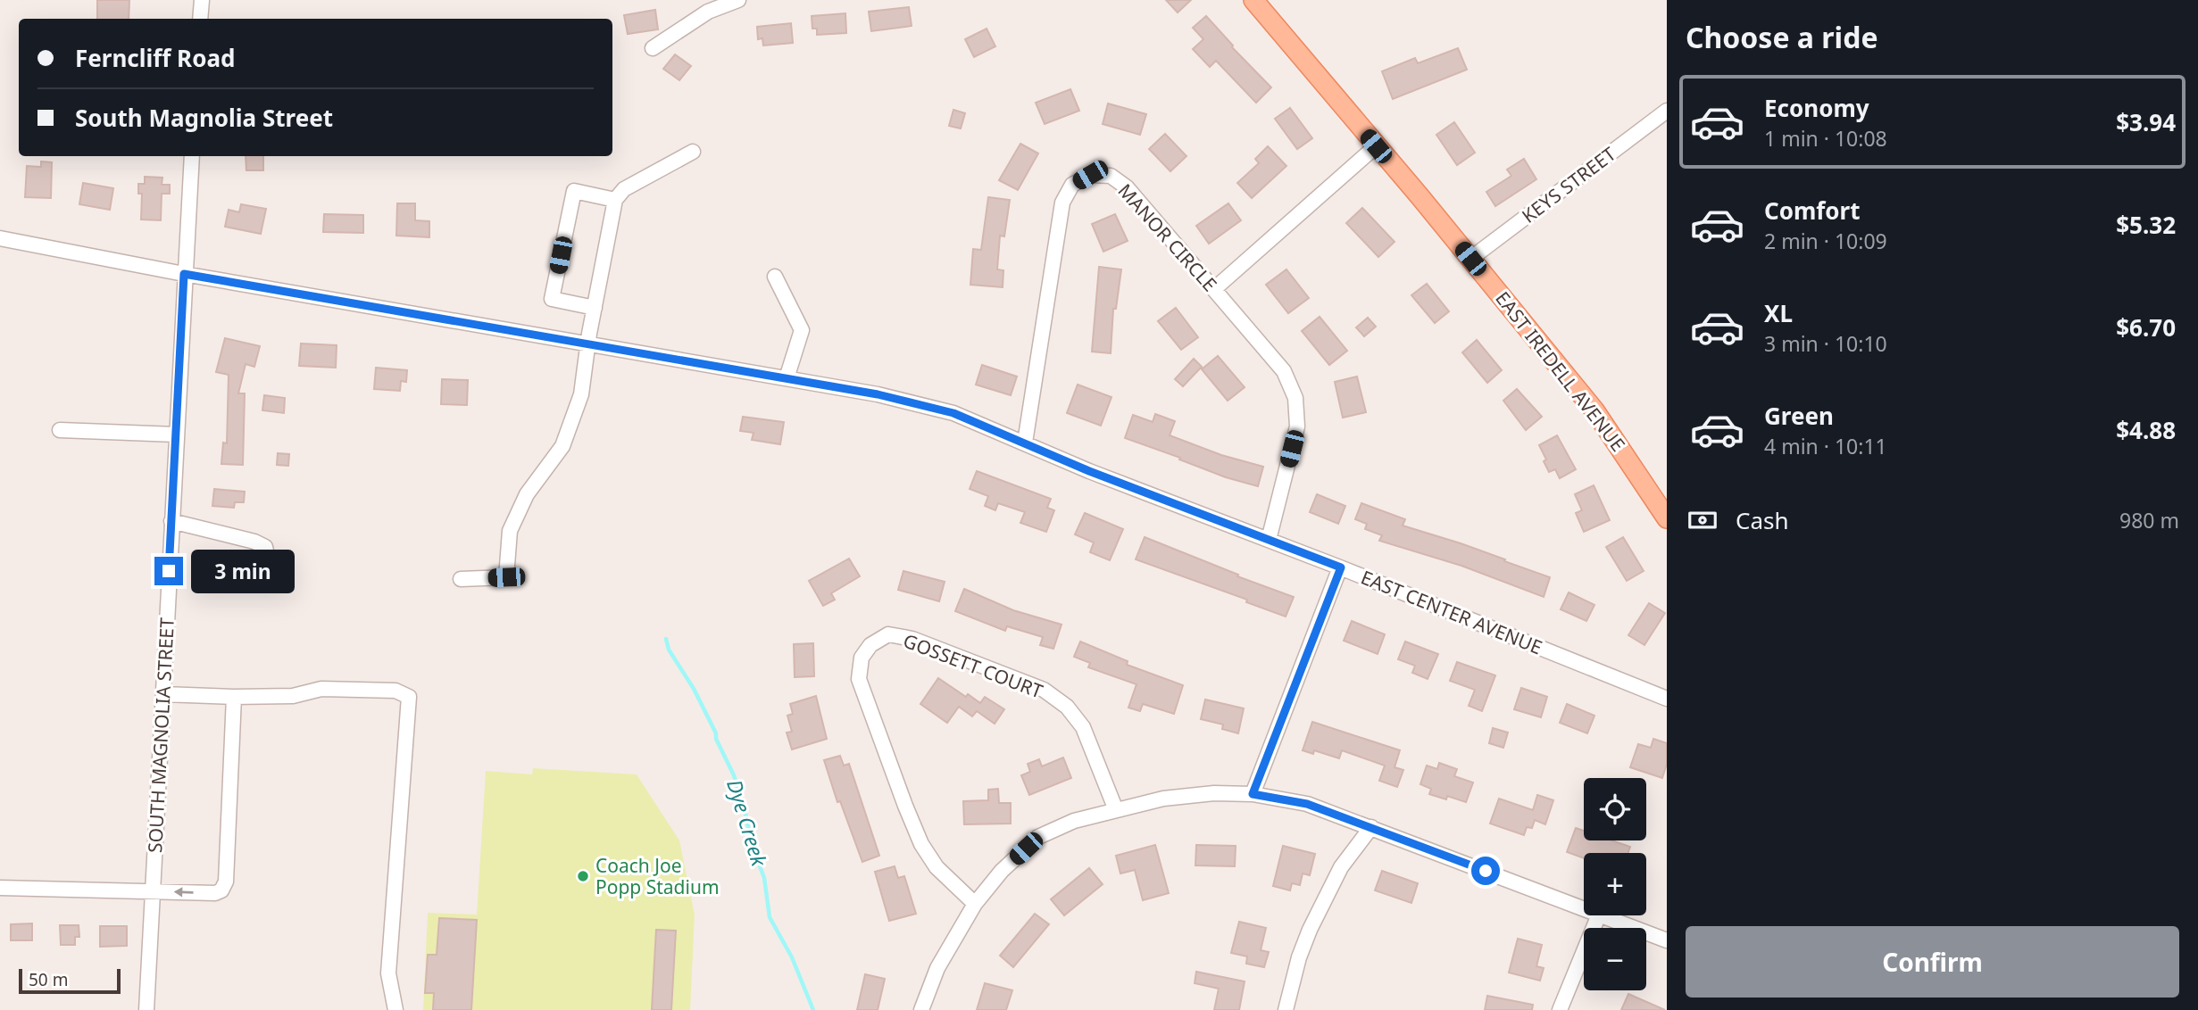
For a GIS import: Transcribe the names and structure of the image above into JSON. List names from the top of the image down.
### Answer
{
  "streets": {
    "main road": ["EAST IREDELL AVENUE"],
    "street": [
      "KEYS STREET",
      "MANOR CIRCLE",
      "EAST CENTER AVENUE",
      "GOSSETT COURT",
      "SOUTH MAGNOLIA STREET"
    ]
  },
  "crossings": [
    ["KEYS STREET", "EAST IREDELL AVENUE"],
    ["MANOR CIRCLE", "EAST CENTER AVENUE"],
    ["EAST CENTER AVENUE", "SOUTH MAGNOLIA STREET"]
  ],
  "water": ["Dye Creek"],
  "places": ["Coach Joe Popp Stadium"],
  "scale_bar": "50 m",
  "page": {
    "heading": "Choose a ride",
    "banner": ["Ferncliff Road", "South Magnolia Street"],
    "list": [
      {
        "name": "Economy",
        "note": "1 min · 10:08",
        "value": "$3.94"
      },
      {
        "name": "Comfort",
        "note": "2 min · 10:09",
        "value": "$5.32"
      },
      {
        "name": "XL",
        "note": "3 min · 10:10",
        "value": "$6.70"
      },
      {
        "name": "Green",
        "note": "4 min · 10:11",
        "value": "$4.88"
      }
    ],
    "pay": ["Cash", "980 m"],
    "bubble": "3 min",
    "map_buttons": ["+", "−"],
    "buttons": "Confirm",
    "scale": "50 m"
  }
}
